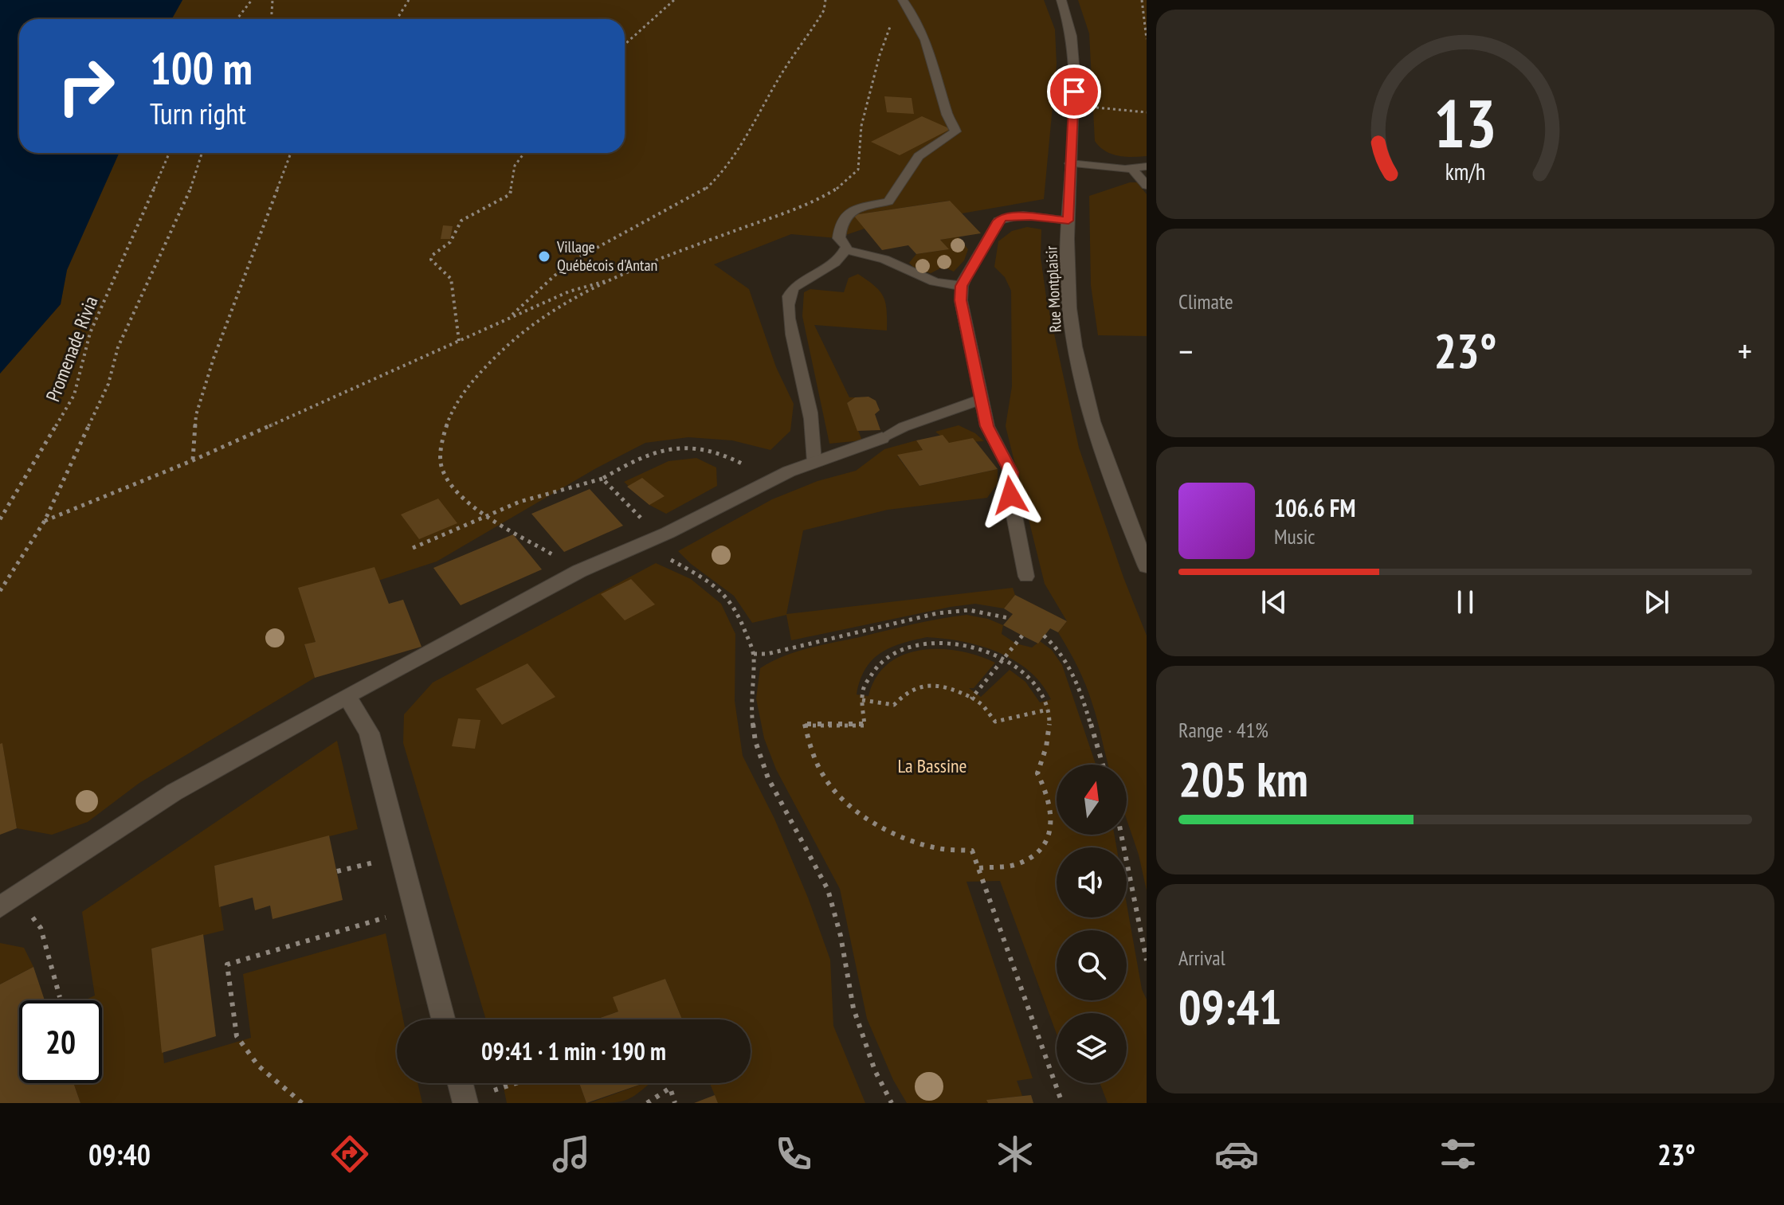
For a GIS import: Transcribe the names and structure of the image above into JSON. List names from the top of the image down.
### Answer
{
  "streets": {
    "street": ["Rue Montplaisir"],
    "path": ["Promenade Rivia"]
  },
  "parks": ["La Bassine"],
  "places": ["Village Québécois d'Antan"],
  "north": "top",
  "page": {
    "turn": ["100 m", "Turn right"],
    "tile": [
      "Climate",
      ["Range · 41%", "205 km"],
      ["Arrival", "09:41"]
    ],
    "heat": ["−", "23°", "+"],
    "song": ["106.6 FM", "Music"],
    "limit": "20",
    "trip": "09:41 · 1 min · 190 m",
    "tabs": ["09:40", "23°"],
    "gauge": ["13", "km/h"]
  }
}
